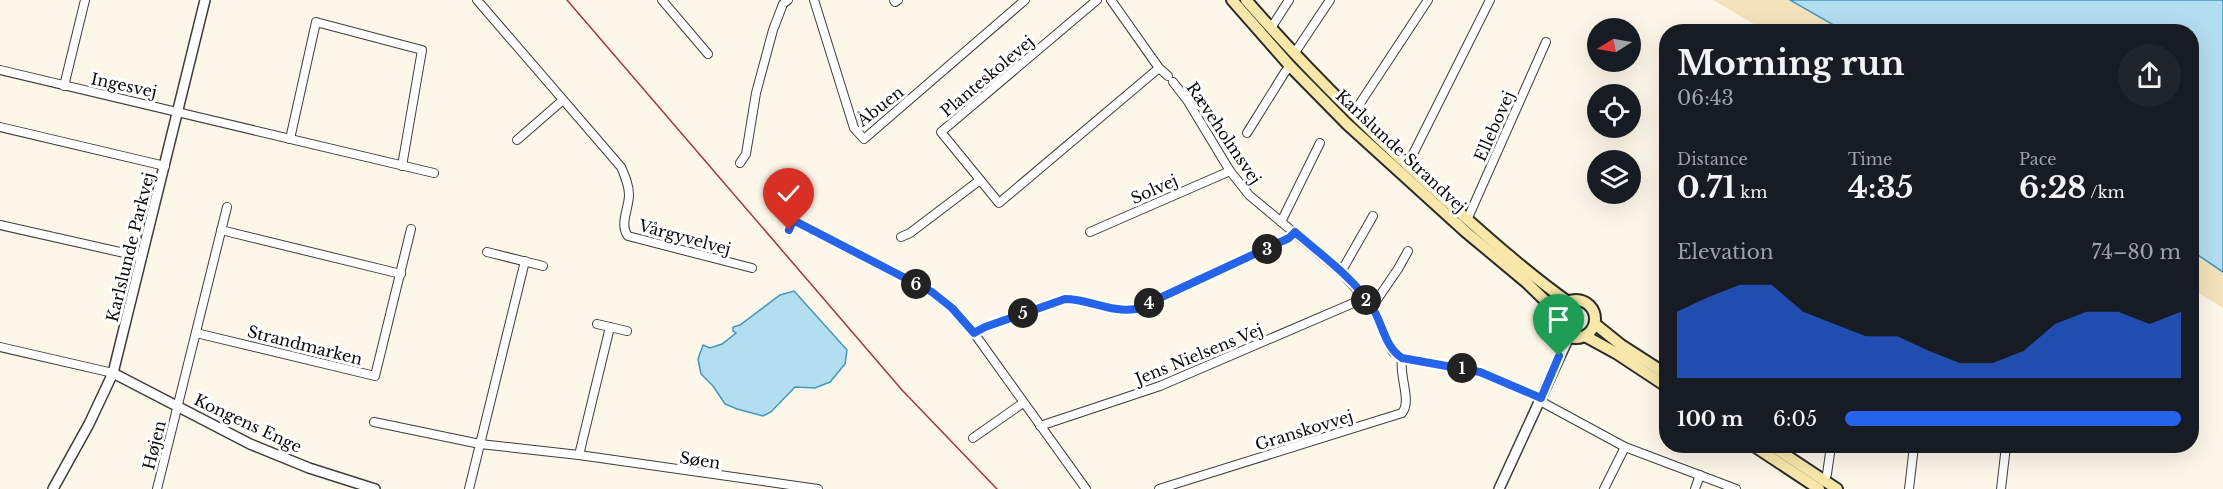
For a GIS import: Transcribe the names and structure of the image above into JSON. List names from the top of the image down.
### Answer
{
  "streets": {
    "main road": ["Karlslunde Strandvej"],
    "street": [
      "Planteskolevej",
      "Ingesvej",
      "Åbuen",
      "Ellebovej",
      "Ræveholmsvej",
      "Solvej",
      "Vårgyvelvej",
      "Karlslunde Parkvej",
      "Strandmarken",
      "Jens Nielsens Vej",
      "Kongens Enge",
      "Granskovvej",
      "Højen",
      "Søen"
    ]
  },
  "crossings": [
    ["Planteskolevej", "Ræveholmsvej"],
    ["Ingesvej", "Karlslunde Parkvej"],
    ["Ellebovej", "Karlslunde Strandvej"],
    ["Ræveholmsvej", "Solvej"],
    ["Ræveholmsvej", "Jens Nielsens Vej"],
    ["Ræveholmsvej", "Granskovvej"],
    ["Karlslunde Parkvej", "Kongens Enge"],
    ["Kongens Enge", "Højen"]
  ],
  "north": "left",
  "page": {
    "heading": ["Morning run", "06:43"],
    "stats": [
      ["Distance", "0.71 km"],
      ["Time", "4:35"],
      ["Pace", "6:28 /km"]
    ],
    "chart": ["Elevation", "74–80 m"],
    "pins": [
      "3",
      "6",
      "2",
      "4",
      "5",
      "1"
    ],
    "list": [
      {
        "name": "100 m",
        "note": "6:05"
      }
    ]
  }
}
